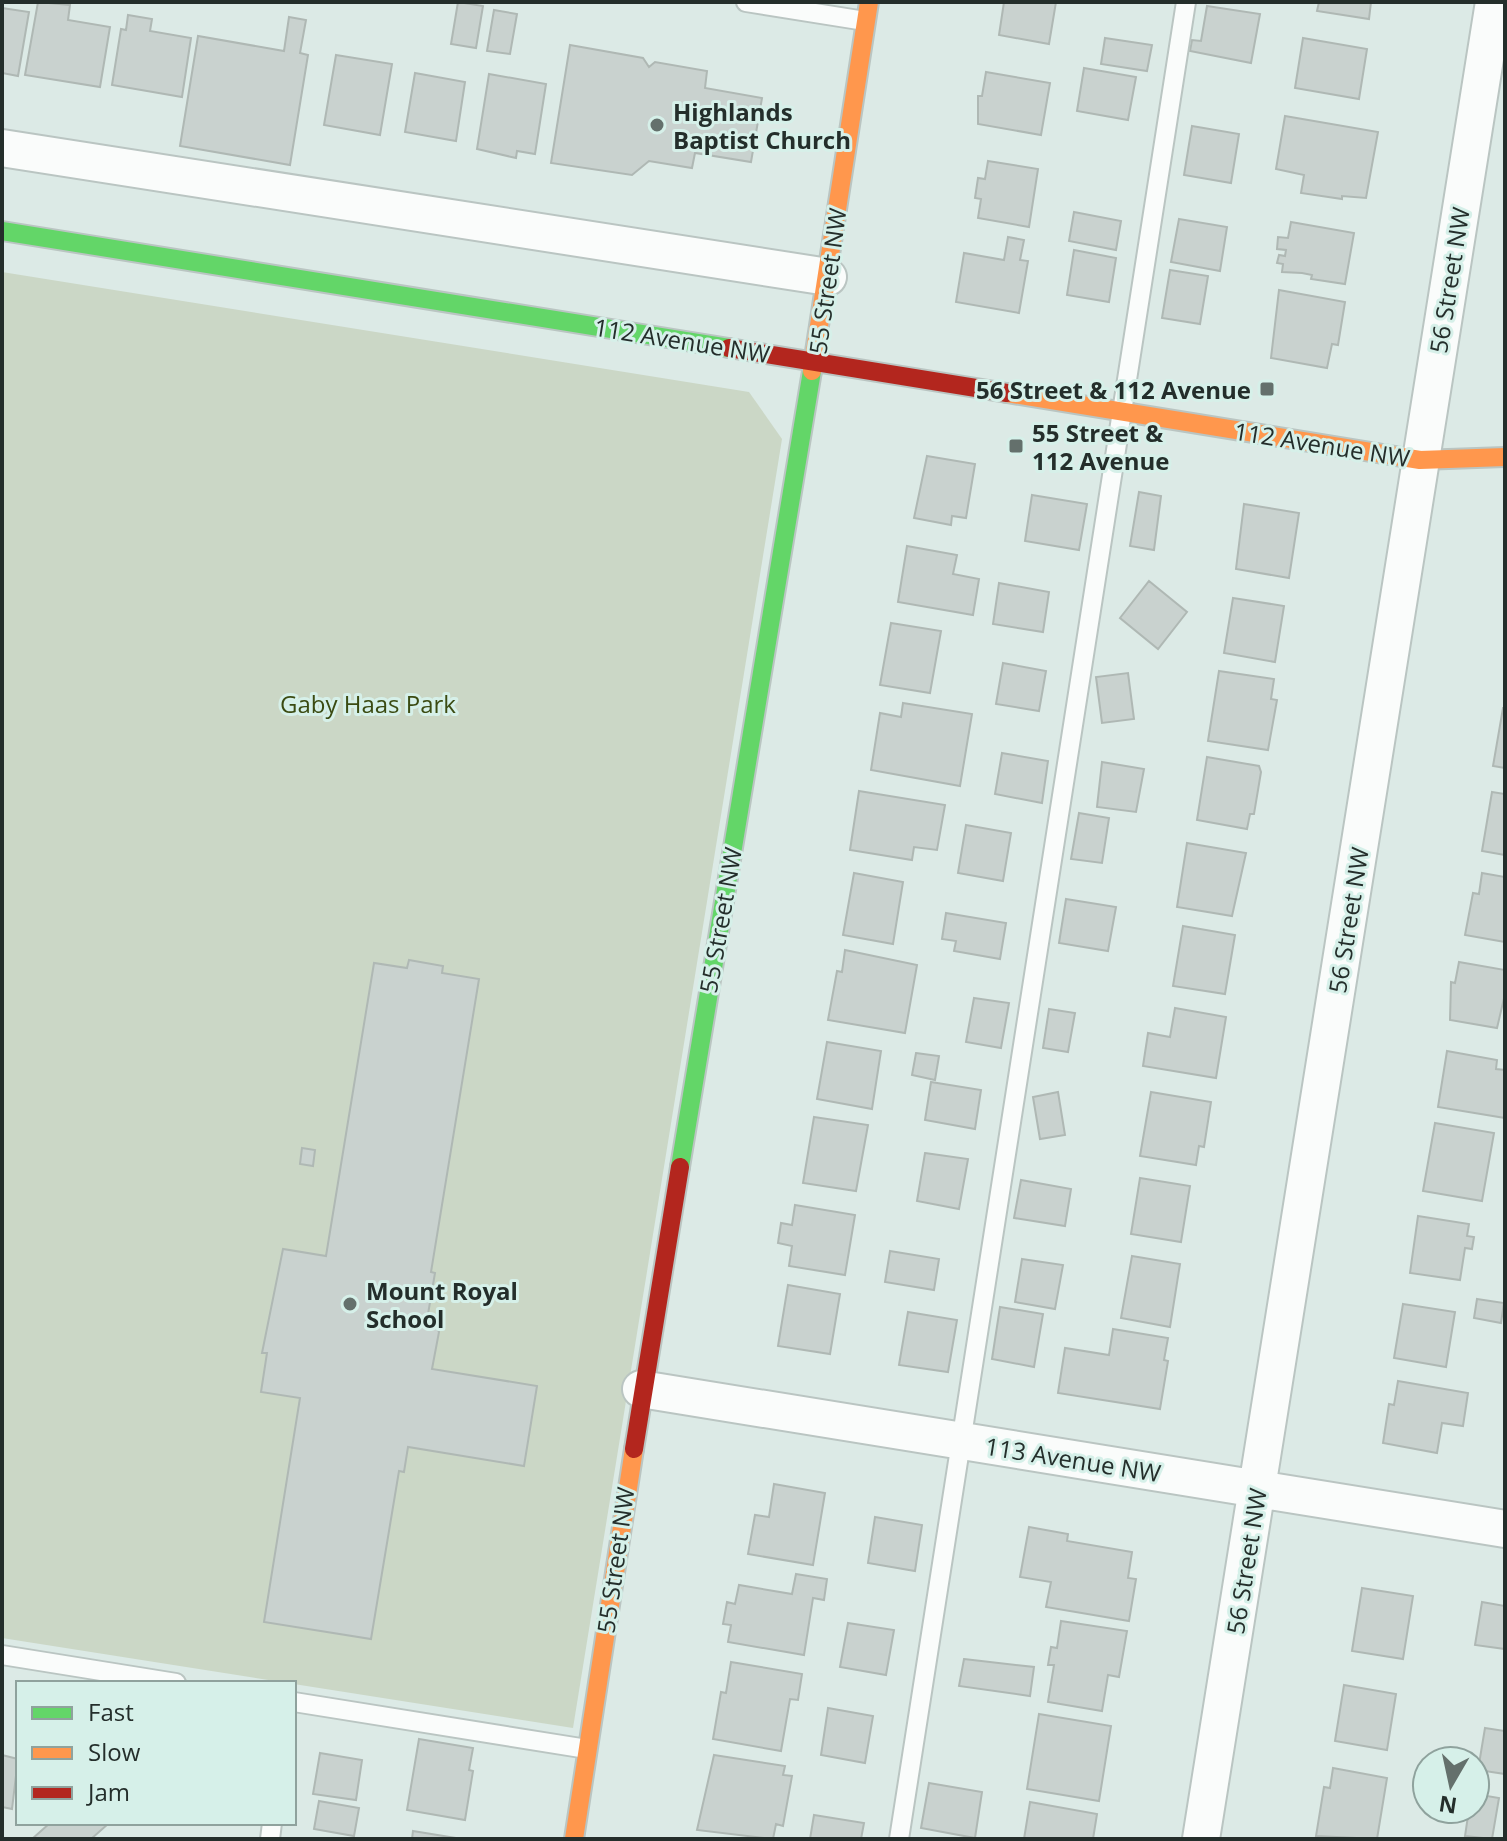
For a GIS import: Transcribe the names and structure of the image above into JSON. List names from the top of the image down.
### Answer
{
  "streets": {
    "street": [
      "56 Street NW",
      "55 Street NW",
      "112 Avenue NW",
      "113 Avenue NW"
    ]
  },
  "crossings": [
    ["56 Street NW", "112 Avenue NW"],
    ["56 Street NW", "113 Avenue NW"],
    ["55 Street NW", "112 Avenue NW"],
    ["55 Street NW", "113 Avenue NW"]
  ],
  "parks": ["Gaby Haas Park"],
  "places": {
    "other": ["Highlands Baptist Church", "Mount Royal School"],
    "transit": ["56 Street & 112 Avenue", "55 Street & 112 Avenue"]
  },
  "legend": ["Fast", "Slow", "Jam"],
  "north": "bottom"
}
